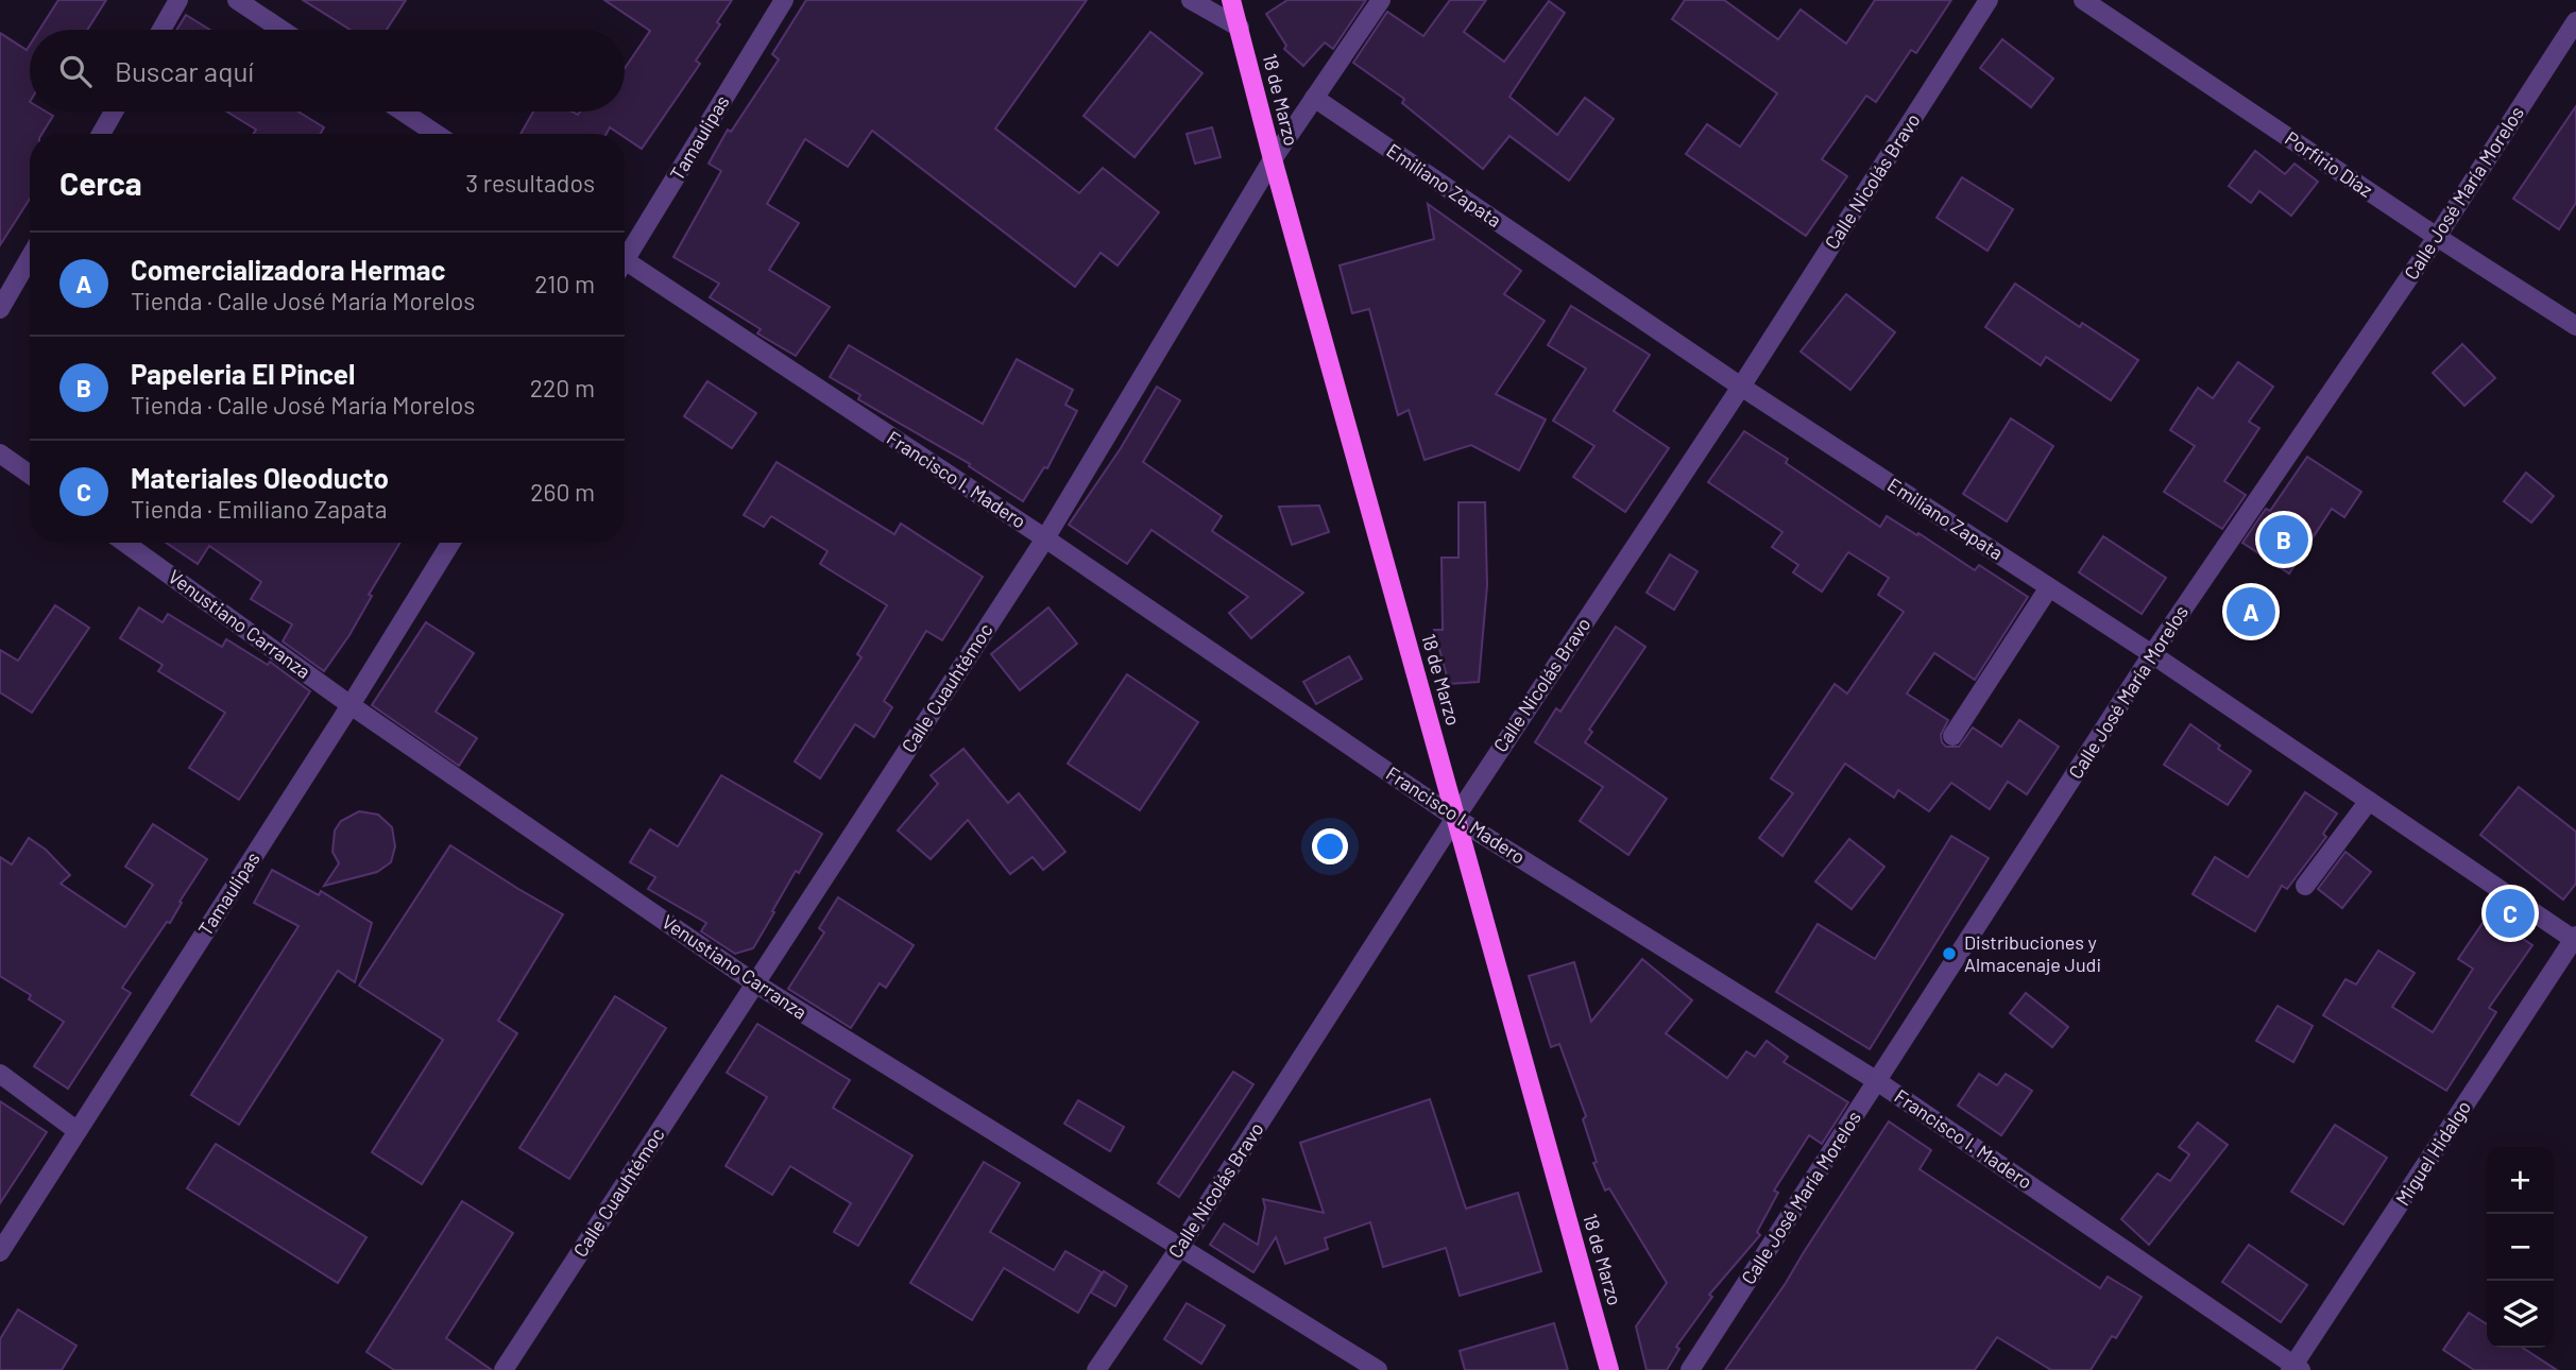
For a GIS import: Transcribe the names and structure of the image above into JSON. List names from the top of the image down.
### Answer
{
  "streets": {
    "main road": ["18 de Marzo"],
    "street": [
      "Tamaulipas",
      "Porfirio Díaz",
      "Calle Nicolás Bravo",
      "Emiliano Zapata",
      "Calle José María Morelos",
      "Francisco I. Madero",
      "Venustiano Carranza",
      "Calle Cuauhtémoc",
      "Miguel Hidalgo"
    ]
  },
  "crossings": [
    ["18 de Marzo", "Calle Nicolás Bravo"],
    ["18 de Marzo", "Francisco I. Madero"],
    ["18 de Marzo", "Calle Cuauhtémoc"],
    ["Tamaulipas", "Venustiano Carranza"],
    ["Porfirio Díaz", "Calle José María Morelos"],
    ["Calle Nicolás Bravo", "Emiliano Zapata"],
    ["Calle Nicolás Bravo", "Francisco I. Madero"],
    ["Calle Nicolás Bravo", "Venustiano Carranza"],
    ["Emiliano Zapata", "Calle José María Morelos"],
    ["Emiliano Zapata", "Calle Cuauhtémoc"],
    ["Emiliano Zapata", "Miguel Hidalgo"],
    ["Calle José María Morelos", "Francisco I. Madero"],
    ["Francisco I. Madero", "Calle Cuauhtémoc"],
    ["Francisco I. Madero", "Miguel Hidalgo"],
    ["Venustiano Carranza", "Calle Cuauhtémoc"]
  ],
  "places": ["Distribuciones y Almacenaje Judi"],
  "page": {
    "search": "Buscar aquí",
    "heading": ["Cerca", "3 resultados"],
    "list": [
      {
        "mark": "A",
        "name": "Comercializadora Hermac",
        "note": "Tienda · Calle José María Morelos",
        "value": "210 m"
      },
      {
        "mark": "B",
        "name": "Papeleria El Pincel",
        "note": "Tienda · Calle José María Morelos",
        "value": "220 m"
      },
      {
        "mark": "C",
        "name": "Materiales Oleoducto",
        "note": "Tienda · Emiliano Zapata",
        "value": "260 m"
      }
    ],
    "pins": ["B", "A", "C"],
    "map_buttons": ["+", "−"]
  }
}
